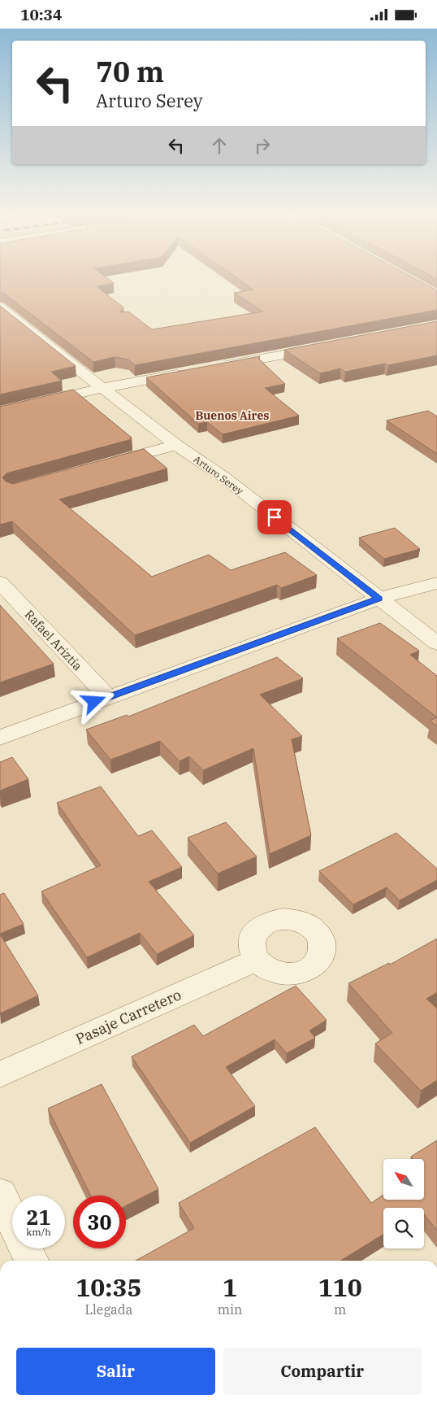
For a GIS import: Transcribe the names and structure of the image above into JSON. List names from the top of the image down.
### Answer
{
  "streets": {
    "street": ["Arturo Serey", "Rafael Ariztía", "Pasaje Carretero"]
  },
  "districts": ["Buenos Aires"],
  "north": "top left",
  "page": {
    "status": "10:34",
    "turn": ["70 m", "Arturo Serey"],
    "speed": "21 km/h",
    "limit": "30",
    "eta": [
      "10:35",
      "Llegada",
      "1",
      "min",
      "110",
      "m"
    ],
    "buttons": ["Salir", "Compartir"]
  }
}
